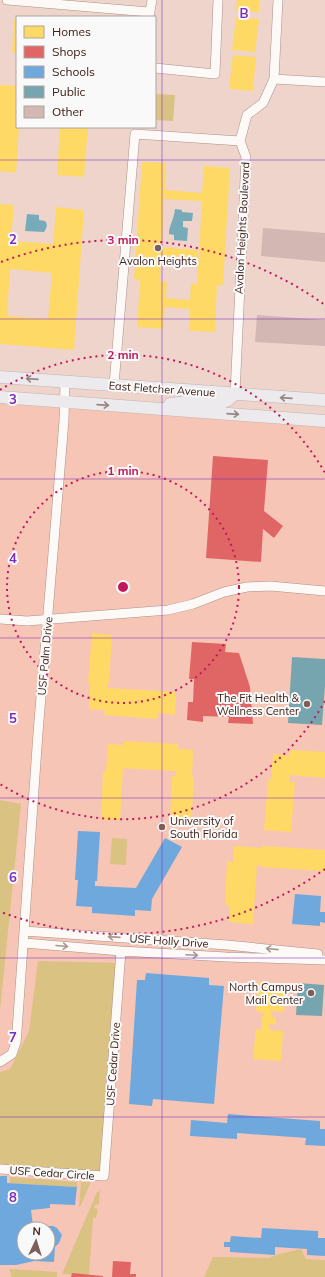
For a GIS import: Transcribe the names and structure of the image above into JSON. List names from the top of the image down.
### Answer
{
  "streets": {
    "main road": ["East Fletcher Avenue"],
    "street": [
      "Avalon Heights Boulevard",
      "USF Palm Drive",
      "USF Holly Drive",
      "USF Cedar Drive",
      "USF Cedar Circle"
    ]
  },
  "crossings": [
    ["Avalon Heights Boulevard", "East Fletcher Avenue"],
    ["East Fletcher Avenue", "USF Palm Drive"],
    ["USF Palm Drive", "USF Holly Drive"],
    ["USF Holly Drive", "USF Cedar Drive"],
    ["USF Cedar Drive", "USF Cedar Circle"]
  ],
  "places": [
    "Avalon Heights",
    "The Fit Health & Wellness Center",
    "University of South Florida",
    "North Campus Mail Center"
  ],
  "legend": [
    "Homes",
    "Shops",
    "Schools",
    "Public",
    "Other"
  ],
  "north": "top",
  "grid": {
    "columns": ["B"],
    "rows": [
      "2",
      "3",
      "4",
      "5",
      "6",
      "7",
      "8"
    ]
  },
  "rings": ["3 min", "2 min", "1 min"]
}
